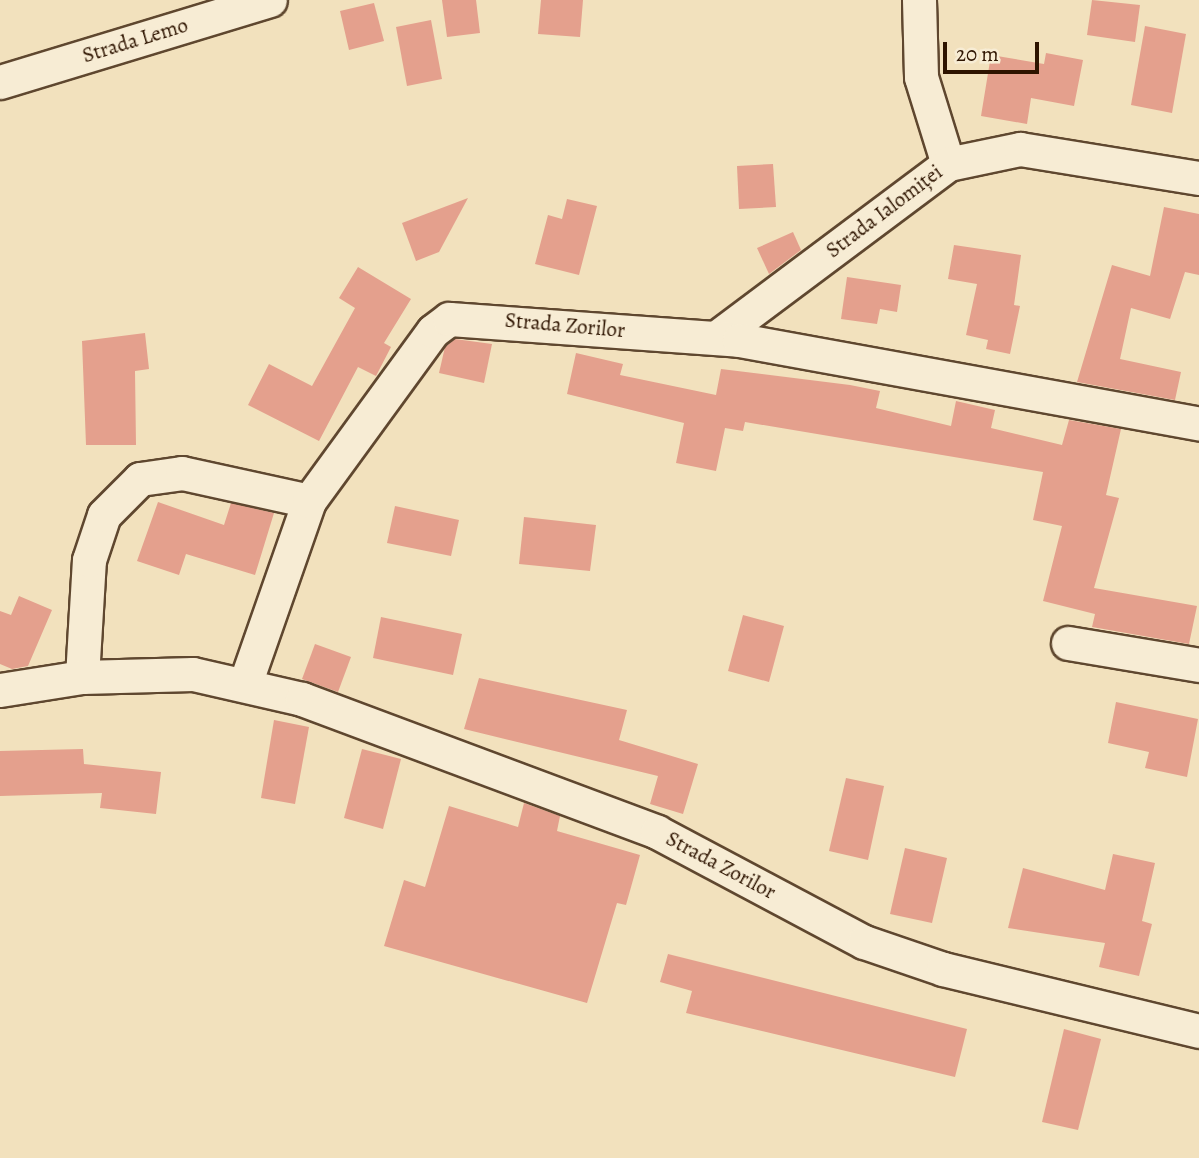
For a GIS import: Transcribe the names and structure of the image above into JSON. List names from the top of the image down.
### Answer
{
  "streets": {
    "street": ["Strada Lemo", "Strada Ialomiței", "Strada Zorilor"]
  },
  "crossings": [
    ["Strada Ialomiței", "Strada Zorilor"]
  ],
  "scale_bar": "20 m"
}
